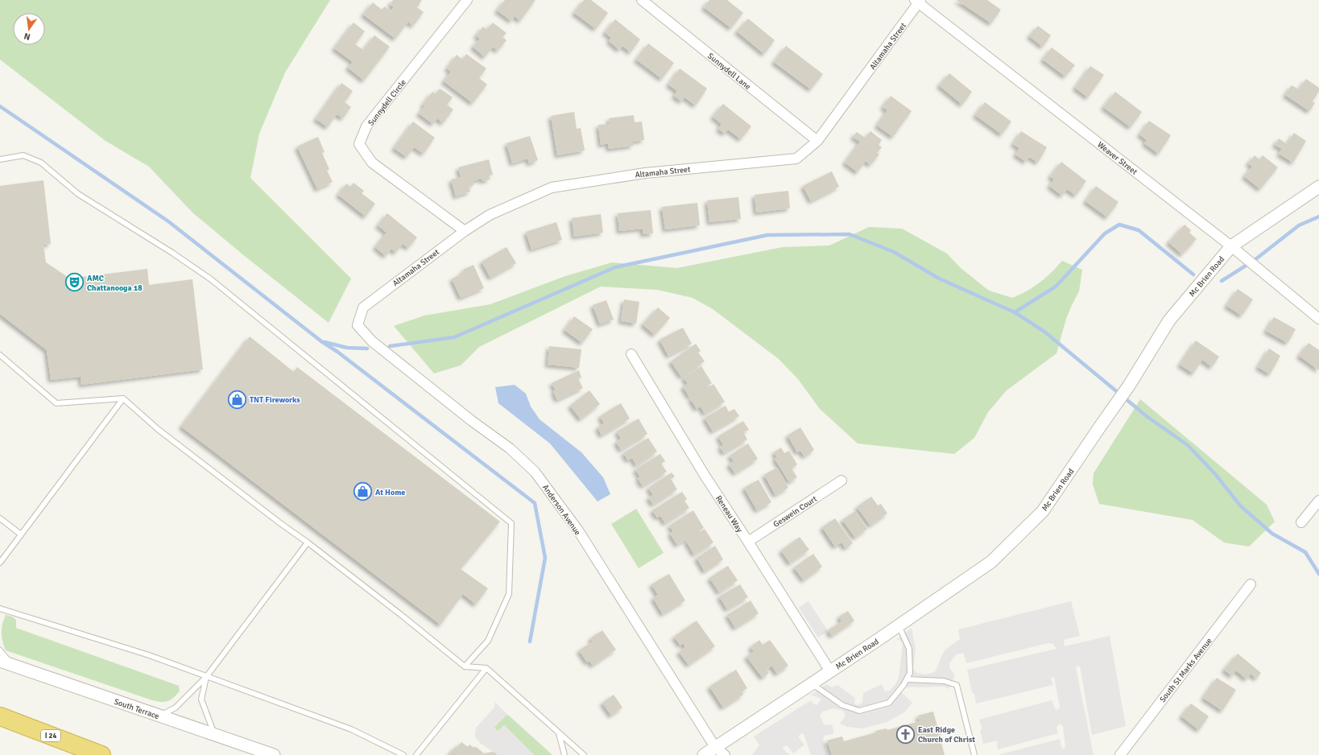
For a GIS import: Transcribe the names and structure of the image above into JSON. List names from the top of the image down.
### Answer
{
  "streets": {
    "highway": ["I 24"],
    "street": [
      "Altamaha Street",
      "Sunnydell Lane",
      "Sunnydell Circle",
      "Weaver Street",
      "Mc Brien Road",
      "Anderson Avenue",
      "Geswein Court",
      "Reneau Way",
      "South St Marks Avenue",
      "South Terrace"
    ]
  },
  "crossings": [
    ["Altamaha Street", "Sunnydell Lane"],
    ["Altamaha Street", "Sunnydell Circle"],
    ["Altamaha Street", "Weaver Street"],
    ["Altamaha Street", "Anderson Avenue"],
    ["Weaver Street", "Mc Brien Road"],
    ["Mc Brien Road", "Anderson Avenue"],
    ["Mc Brien Road", "Reneau Way"],
    ["Geswein Court", "Reneau Way"]
  ],
  "places": {
    "theatre": ["AMC Chattanooga 18"],
    "shop": ["TNT Fireworks", "At Home"],
    "church": ["East Ridge Church of Christ"]
  },
  "north": "bottom"
}
